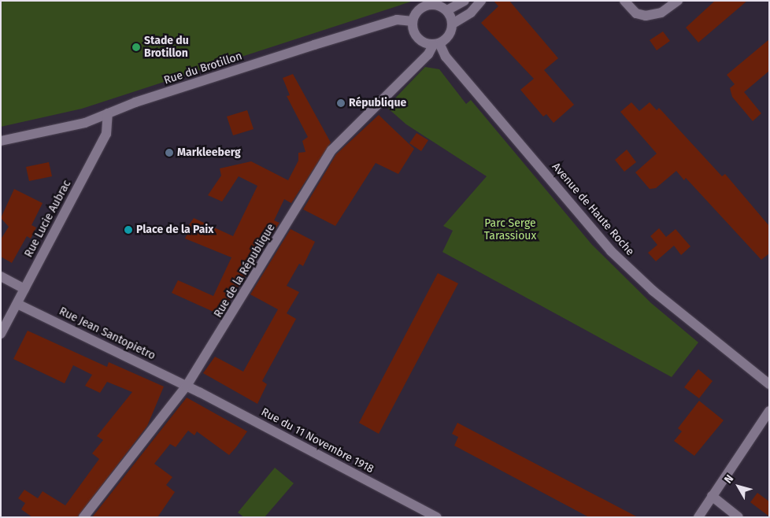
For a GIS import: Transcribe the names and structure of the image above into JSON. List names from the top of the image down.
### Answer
{
  "streets": {
    "street": [
      "Rue du Brotillon",
      "Avenue de Haute Roche",
      "Rue Lucie Aubrac",
      "Rue de la République",
      "Rue Jean Santopietro",
      "Rue du 11 Novembre 1918"
    ]
  },
  "crossings": [
    ["Rue du Brotillon", "Avenue de Haute Roche"],
    ["Rue du Brotillon", "Rue Lucie Aubrac"],
    ["Rue du Brotillon", "Rue de la République"],
    ["Avenue de Haute Roche", "Rue de la République"],
    ["Rue Lucie Aubrac", "Rue Jean Santopietro"],
    ["Rue de la République", "Rue Jean Santopietro"],
    ["Rue de la République", "Rue du 11 Novembre 1918"],
    ["Rue Jean Santopietro", "Rue du 11 Novembre 1918"]
  ],
  "parks": ["Parc Serge Tarassioux"],
  "places": [
    "Stade du Brotillon",
    "République",
    "Markleeberg",
    "Place de la Paix"
  ],
  "north": "top left"
}
